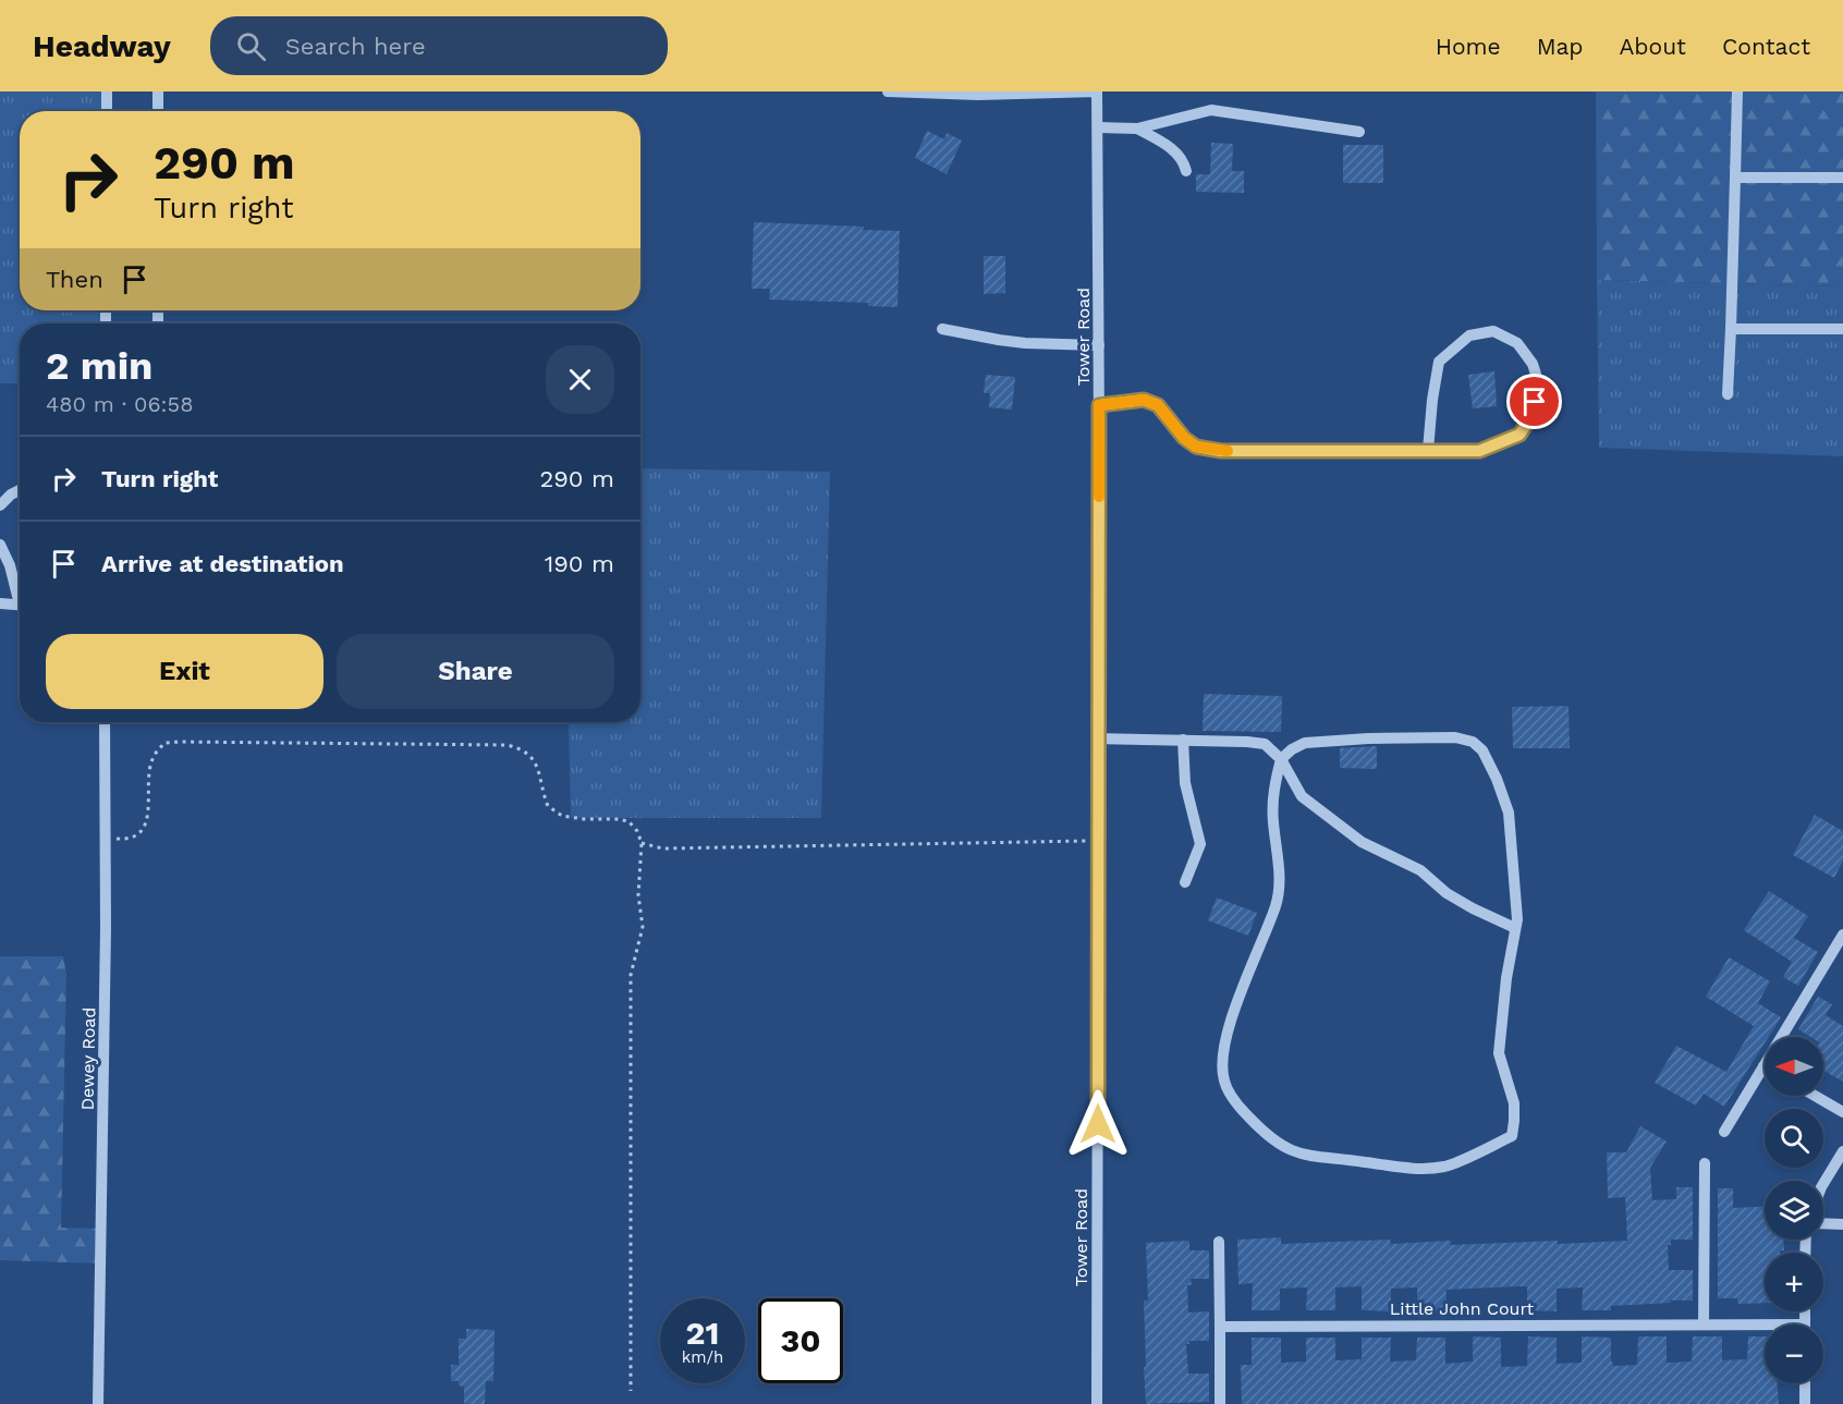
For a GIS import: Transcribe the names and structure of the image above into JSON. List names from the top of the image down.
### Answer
{
  "streets": {
    "street": ["Tower Road", "Dewey Road", "Little John Court"]
  },
  "north": "left",
  "page": {
    "header": "Headway",
    "search": "Search here",
    "nav": [
      "Home",
      "Map",
      "About",
      "Contact"
    ],
    "turn": ["290 m", "Turn right"],
    "then": "Then",
    "heading": ["2 min", "480 m · 06:58"],
    "list": [
      {
        "name": "Turn right",
        "value": "290 m"
      },
      {
        "name": "Arrive at destination",
        "value": "190 m"
      }
    ],
    "buttons": ["Exit", "Share"],
    "map_buttons": ["+", "−"],
    "speed": "21 km/h",
    "limit": "30"
  }
}
